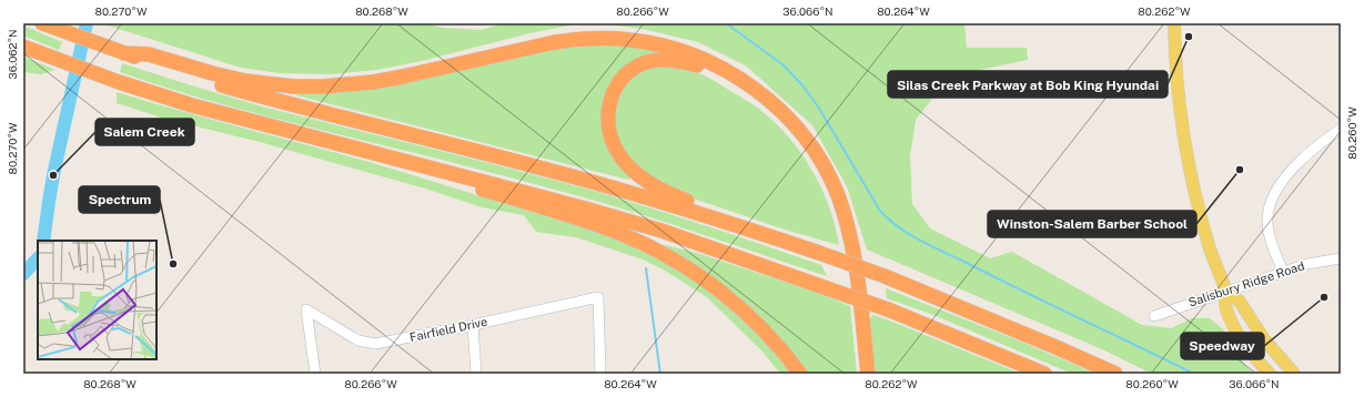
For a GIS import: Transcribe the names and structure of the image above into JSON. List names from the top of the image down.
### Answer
{
  "streets": {
    "street": ["Salisbury Ridge Road", "Fairfield Drive"]
  },
  "places": [
    "Silas Creek Parkway at Bob King Hyundai",
    "Winston-Salem Barber School",
    "Salem Creek",
    "Spectrum",
    "Speedway"
  ],
  "coordinates": [
    "80.270°W",
    "80.268°W",
    "80.266°W",
    "36.066°N",
    "80.264°W",
    "80.262°W",
    "36.062°N",
    "80.260°W"
  ]
}
